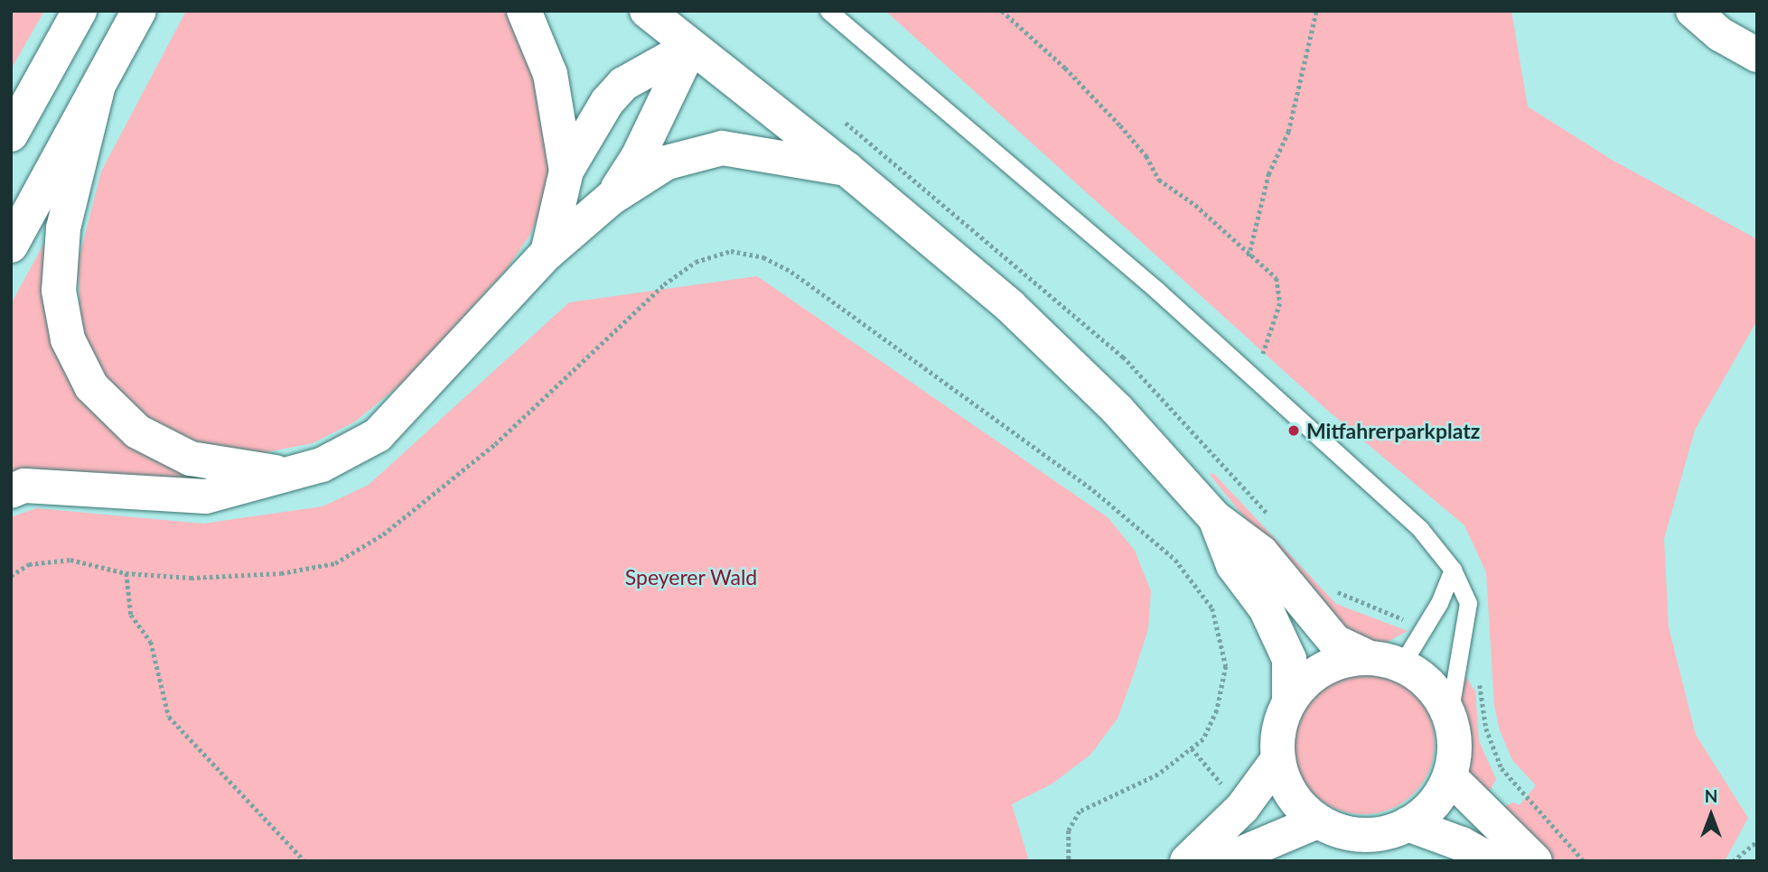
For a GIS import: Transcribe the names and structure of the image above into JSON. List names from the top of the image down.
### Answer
{
  "parks": ["Speyerer Wald"],
  "places": ["Mitfahrerparkplatz"],
  "north": "top"
}
